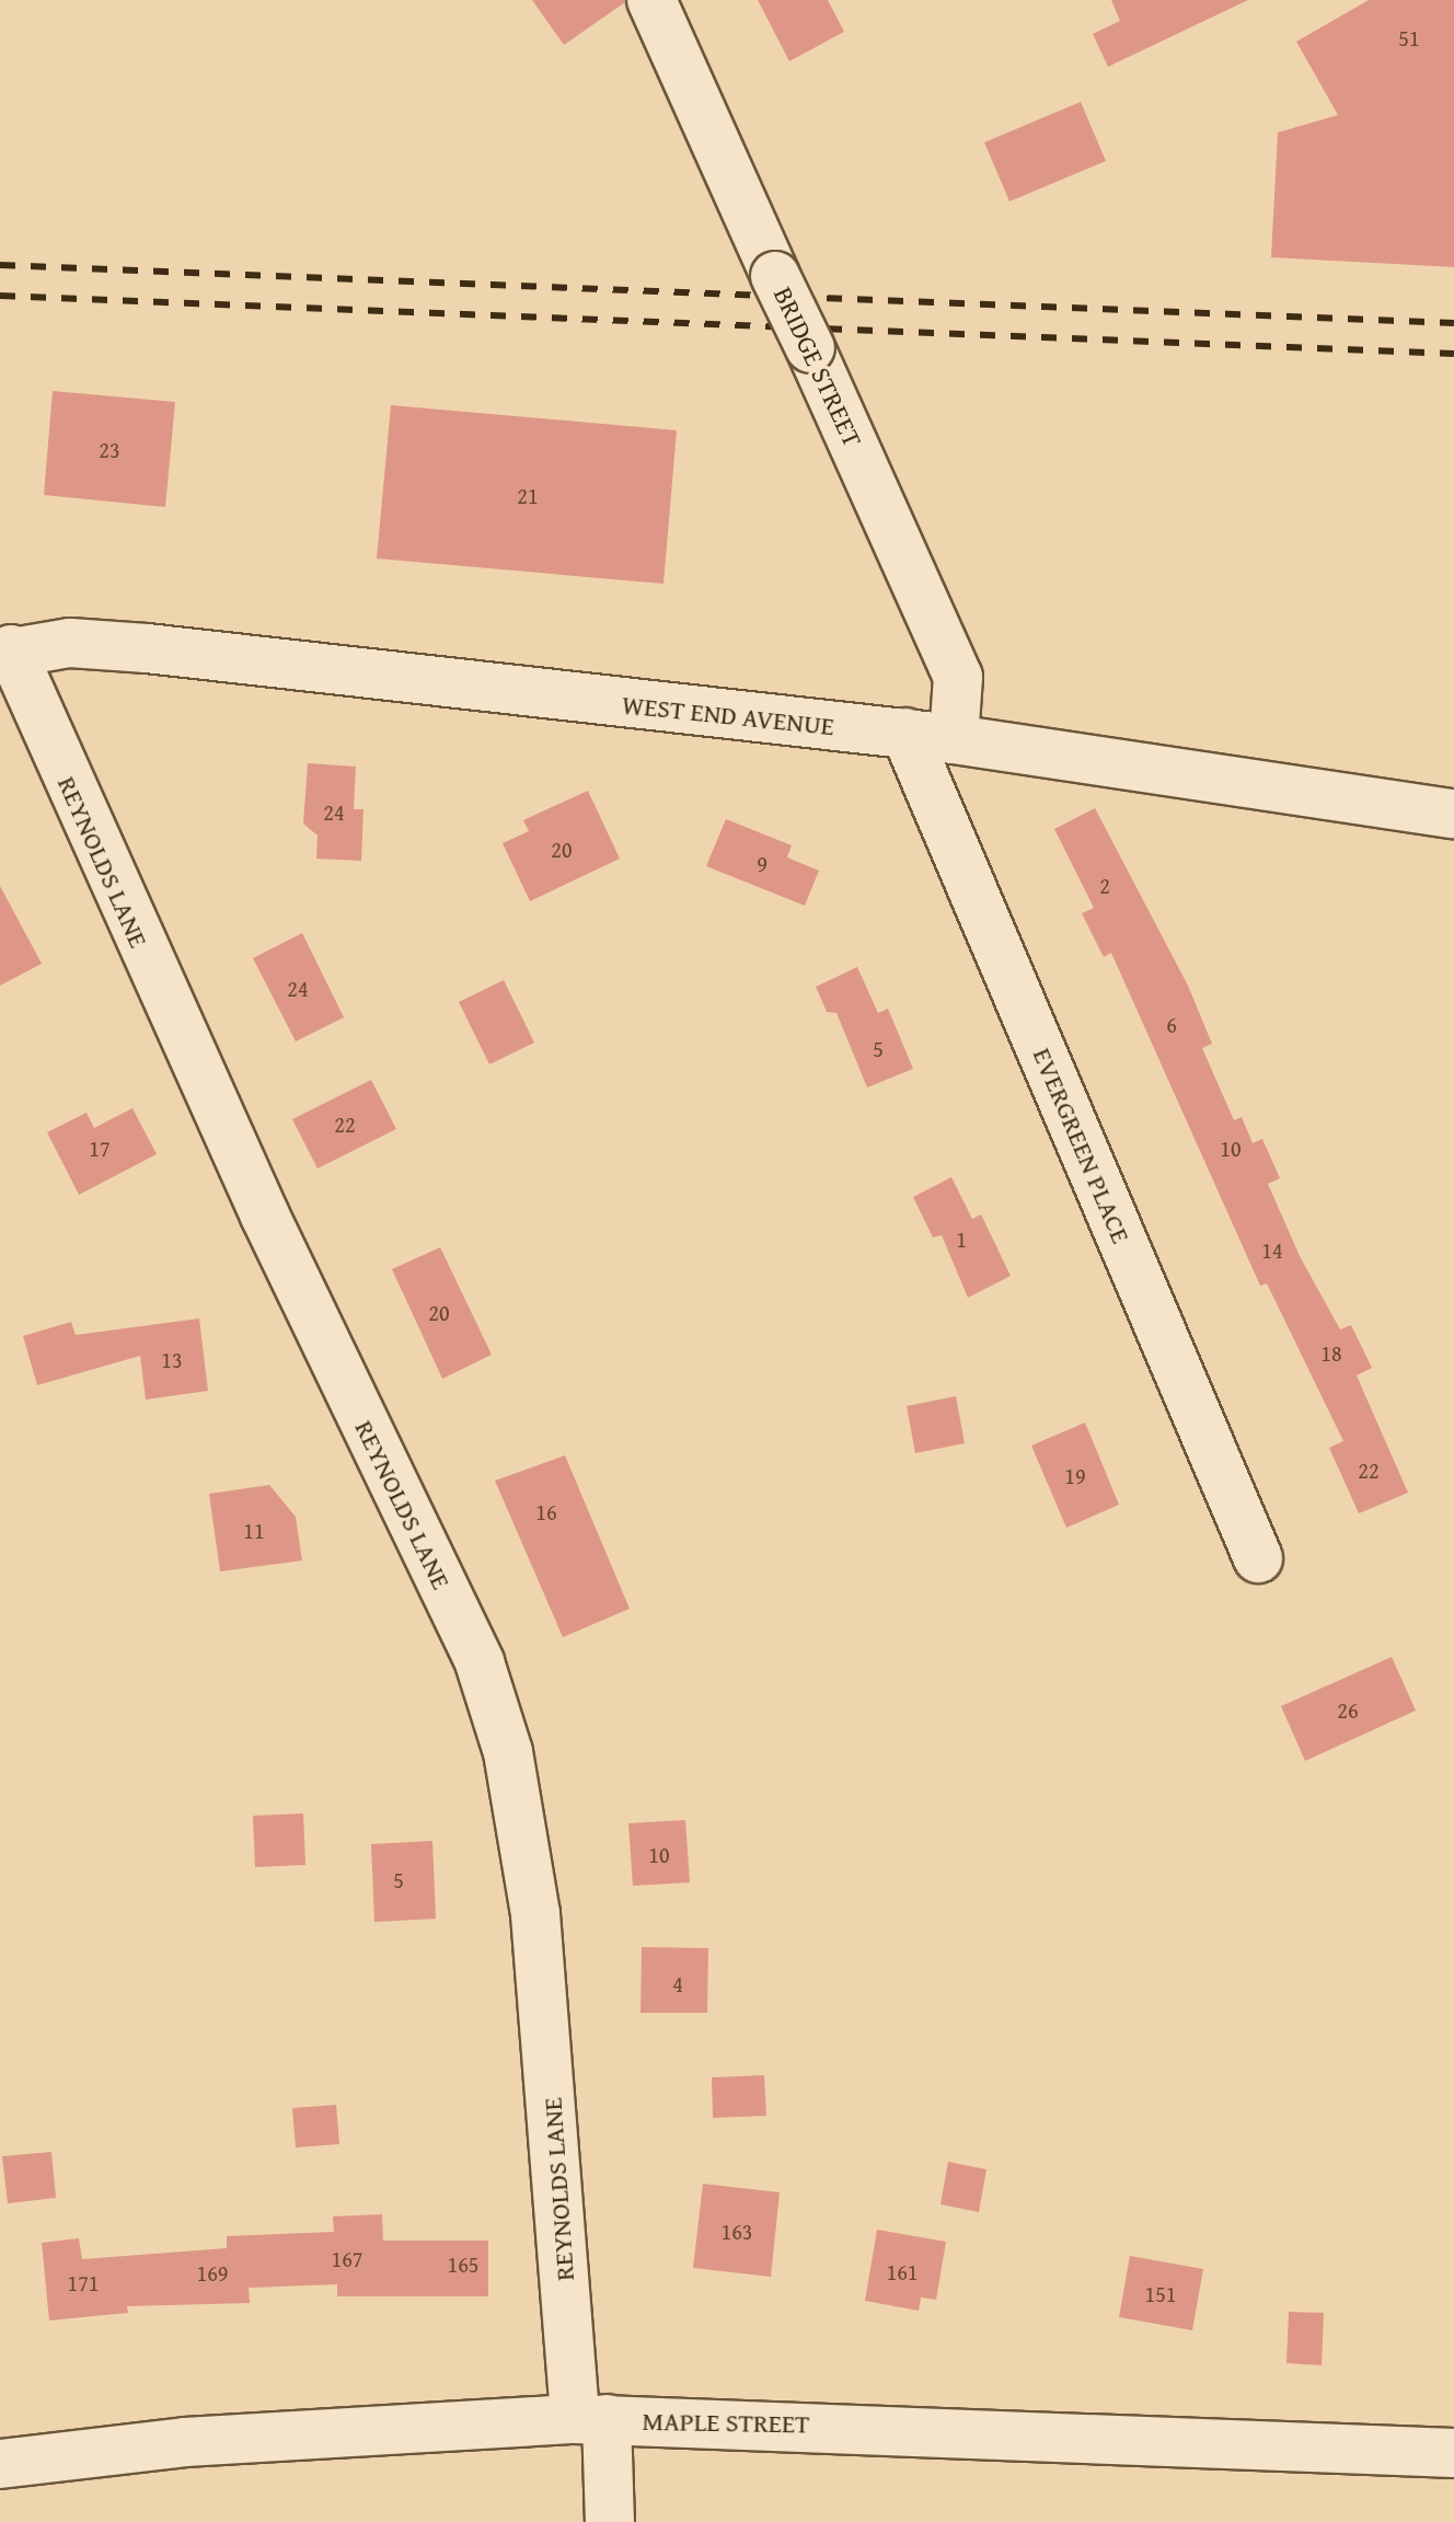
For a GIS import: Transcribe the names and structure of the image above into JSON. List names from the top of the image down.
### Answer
{
  "streets": {
    "street": [
      "BRIDGE STREET",
      "WEST END AVENUE",
      "REYNOLDS LANE",
      "EVERGREEN PLACE",
      "MAPLE STREET"
    ]
  },
  "crossings": [
    ["BRIDGE STREET", "WEST END AVENUE"],
    ["WEST END AVENUE", "REYNOLDS LANE"],
    ["WEST END AVENUE", "EVERGREEN PLACE"],
    ["REYNOLDS LANE", "MAPLE STREET"]
  ],
  "house_numbers": [
    "51",
    "23",
    "21",
    "24",
    "20",
    "9",
    "2",
    "24",
    "6",
    "5",
    "22",
    "17",
    "10",
    "1",
    "14",
    "20",
    "18",
    "13",
    "22",
    "19",
    "16",
    "11",
    "26",
    "10",
    "5",
    "4",
    "163",
    "167",
    "165",
    "161",
    "169",
    "171",
    "151"
  ]
}
